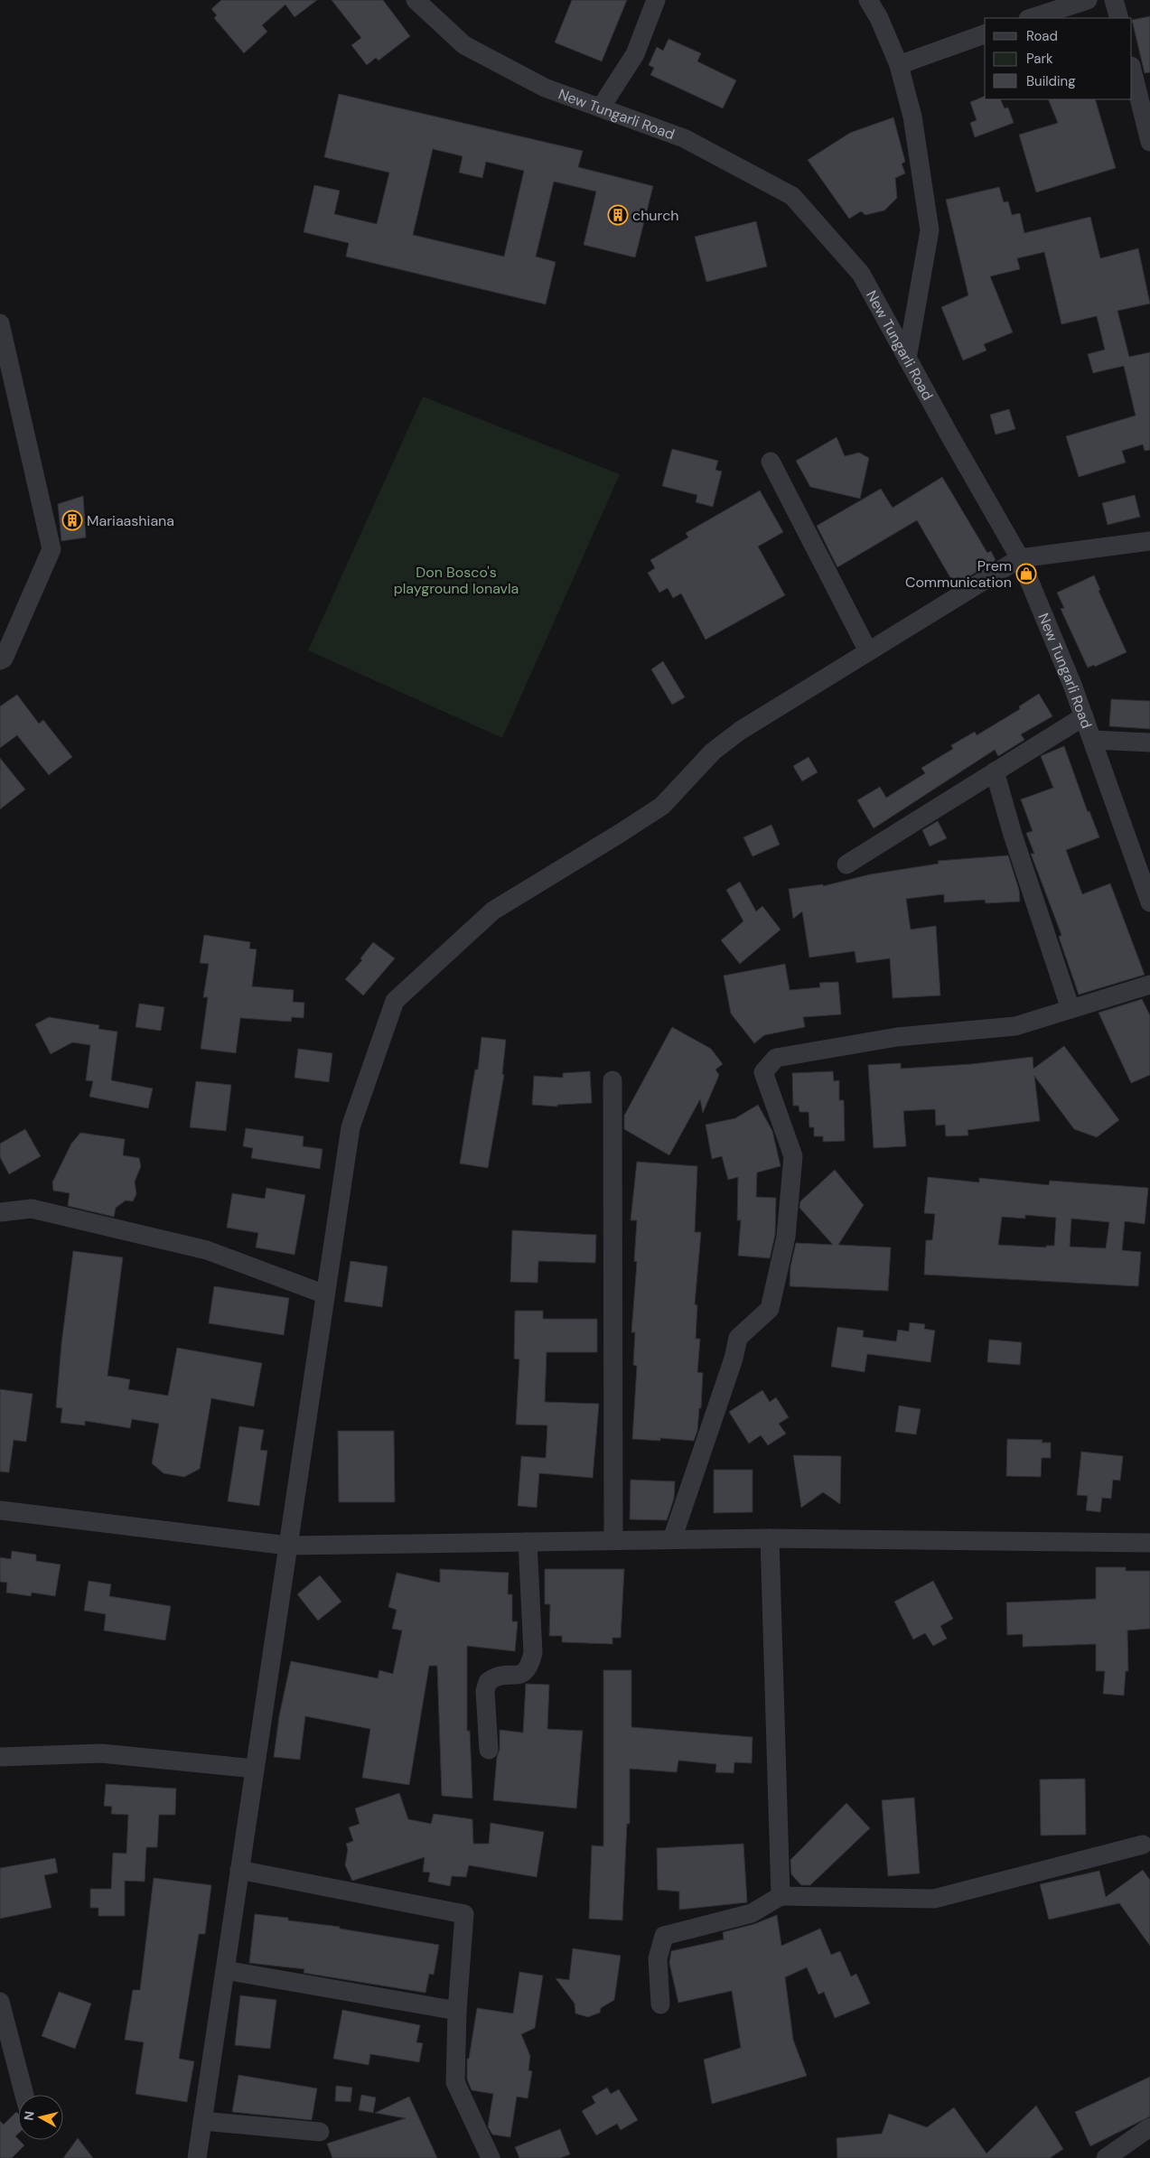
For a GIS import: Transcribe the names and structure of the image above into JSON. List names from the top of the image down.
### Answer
{
  "streets": {
    "street": ["New Tungarli Road"]
  },
  "parks": ["Don Bosco's playground lonavla"],
  "places": {
    "building": ["church", "Mariaashiana"],
    "shop": ["Prem Communication"]
  },
  "legend": ["Road", "Park", "Building"],
  "north": "left"
}
